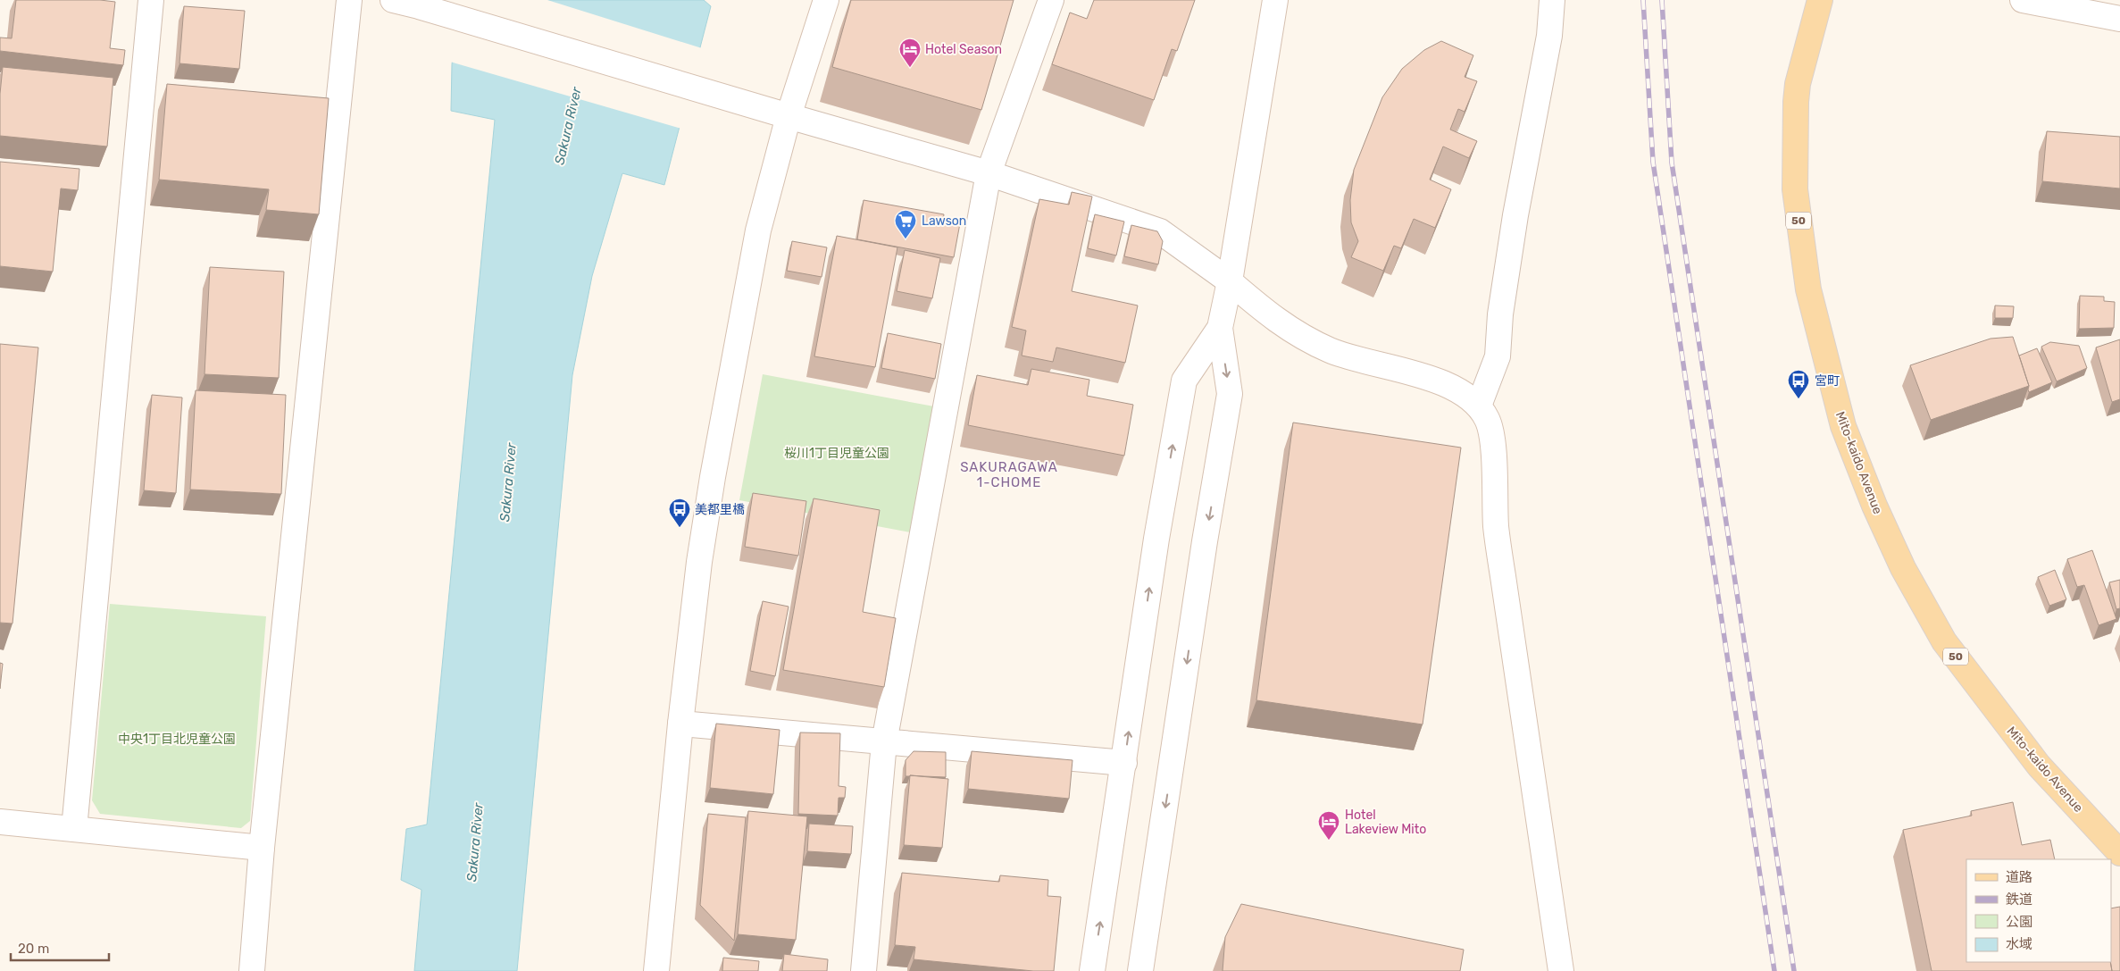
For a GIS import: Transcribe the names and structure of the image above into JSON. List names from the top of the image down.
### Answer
{
  "streets": {
    "main road": ["50", "Mito-kaido Avenue"]
  },
  "districts": ["SAKURAGAWA 1-CHOME"],
  "water": ["Sakura River"],
  "parks": ["桜川1丁目児童公園", "中央1丁目北児童公園"],
  "places": {
    "hotel": ["Hotel Season", "Hotel Lakeview Mito"],
    "supermarket": ["Lawson"],
    "bus stop": ["宮町", "美都里橋"]
  },
  "legend": [
    "道路",
    "鉄道",
    "公園",
    "水域"
  ],
  "scale_bar": "20 m"
}
